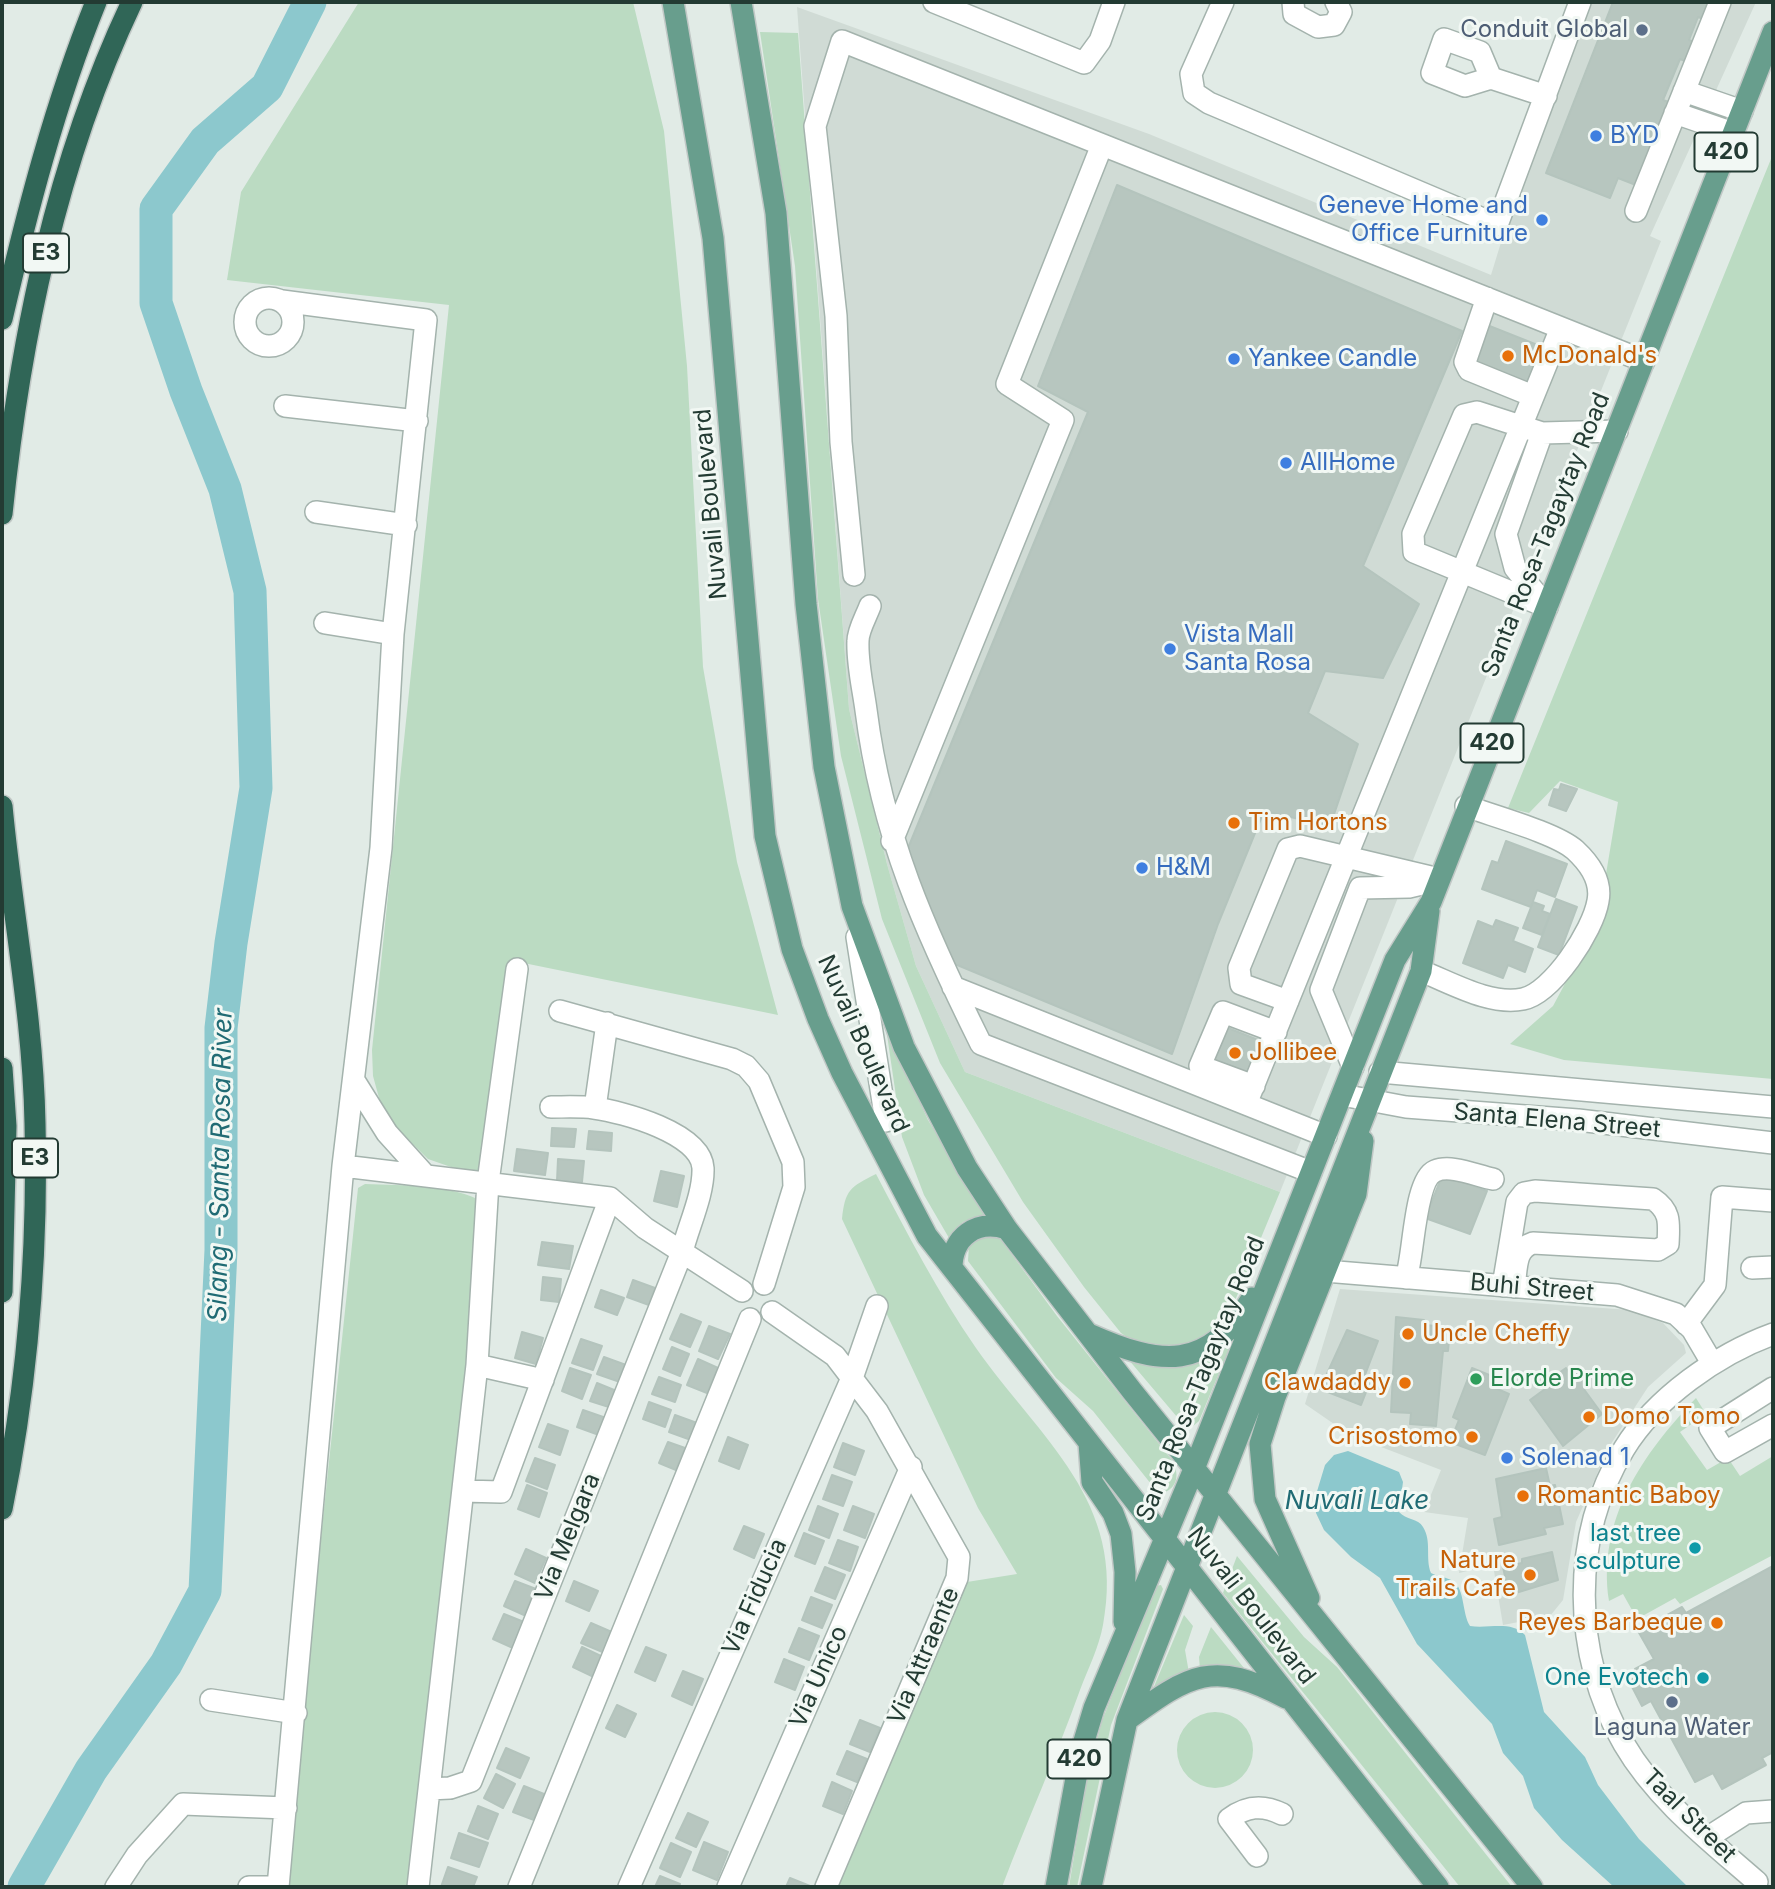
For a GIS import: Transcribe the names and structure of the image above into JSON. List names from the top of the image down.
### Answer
{
  "streets": {
    "highway": ["E3"],
    "main road": ["420", "Nuvali Boulevard", "Santa Rosa-Tagaytay Road"],
    "street": [
      "Santa Elena Street",
      "Buhi Street",
      "Via Melgara",
      "Via Fiducia",
      "Via Attraente",
      "Via Unico",
      "Taal Street"
    ]
  },
  "crossings": [
    ["Nuvali Boulevard", "Santa Rosa-Tagaytay Road"],
    ["Santa Rosa-Tagaytay Road", "Santa Elena Street"],
    ["Buhi Street", "Taal Street"],
    ["Via Fiducia", "Via Attraente"],
    ["Via Attraente", "Via Unico"]
  ],
  "water": ["Silang - Santa Rosa River", "Nuvali Lake"],
  "places": [
    "Conduit Global",
    "BYD",
    "Geneve Home and Office Furniture",
    "McDonald's",
    "Yankee Candle",
    "AllHome",
    "Vista Mall Santa Rosa",
    "Tim Hortons",
    "H&M",
    "Jollibee",
    "Uncle Cheffy",
    "Elorde Prime",
    "Clawdaddy",
    "Domo Tomo",
    "Crisostomo",
    "Solenad 1",
    "Romantic Baboy",
    "last tree sculpture",
    "Nature Trails Cafe",
    "Reyes Barbeque",
    "One Evotech",
    "Laguna Water"
  ]
}
